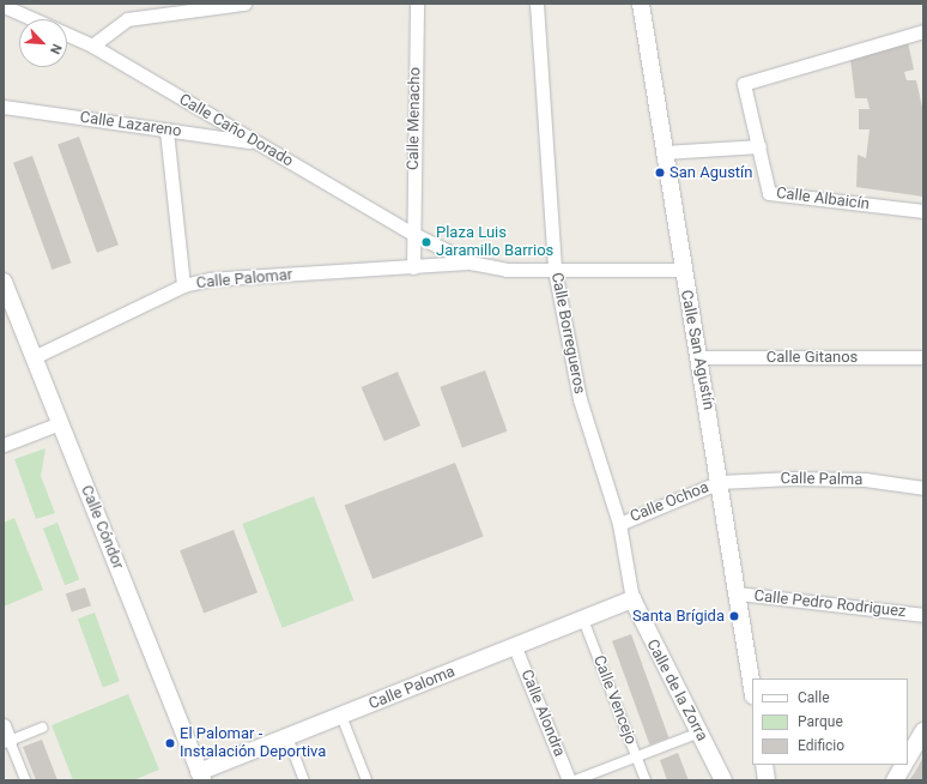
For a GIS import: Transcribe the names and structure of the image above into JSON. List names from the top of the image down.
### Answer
{
  "streets": {
    "street": [
      "Calle Menacho",
      "Calle Lazareno",
      "Calle Caño Dorado",
      "Calle Albaicín",
      "Calle Palomar",
      "Calle Borregueros",
      "Calle San Agustín",
      "Calle Gitanos",
      "Calle Palma",
      "Calle Ochoa",
      "Calle Cóndor",
      "Calle Pedro Rodriguez",
      "Calle Paloma",
      "Calle de la Zorra",
      "Calle Vencejo",
      "Calle Alondra"
    ]
  },
  "crossings": [
    ["Calle Menacho", "Calle Caño Dorado"],
    ["Calle Lazareno", "Calle Caño Dorado"],
    ["Calle Palomar", "Calle Cóndor"],
    ["Calle Borregueros", "Calle Ochoa"],
    ["Calle Borregueros", "Calle Paloma"],
    ["Calle Borregueros", "Calle de la Zorra"],
    ["Calle San Agustín", "Calle Gitanos"],
    ["Calle San Agustín", "Calle Palma"],
    ["Calle San Agustín", "Calle Ochoa"],
    ["Calle San Agustín", "Calle Pedro Rodriguez"],
    ["Calle Palma", "Calle Ochoa"],
    ["Calle Cóndor", "Calle Paloma"],
    ["Calle Paloma", "Calle de la Zorra"],
    ["Calle Paloma", "Calle Vencejo"],
    ["Calle Paloma", "Calle Alondra"]
  ],
  "places": [
    "San Agustín",
    "Plaza Luis Jaramillo Barrios",
    "Santa Brígida",
    "El Palomar - Instalación Deportiva"
  ],
  "legend": ["Calle", "Parque", "Edificio"],
  "north": "bottom right"
}
